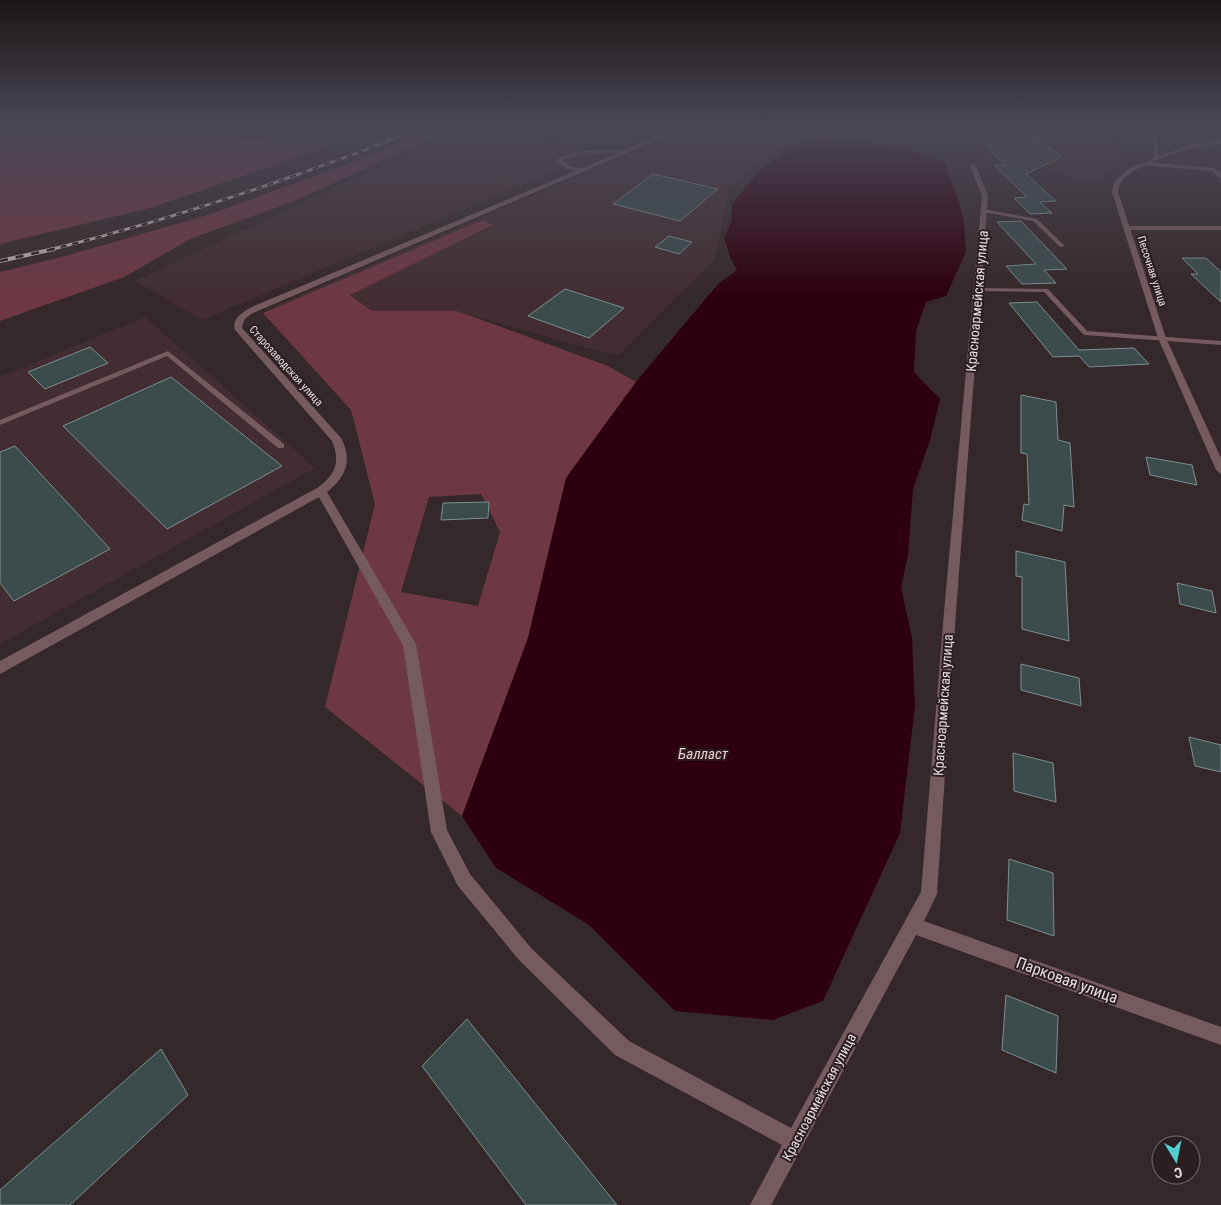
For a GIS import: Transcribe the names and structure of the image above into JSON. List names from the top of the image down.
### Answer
{
  "streets": {
    "street": [
      "Песочная улица",
      "Красноармейская улица",
      "Старозаводская улица",
      "Парковая улица"
    ]
  },
  "crossings": [
    ["Красноармейская улица", "Парковая улица"]
  ],
  "water": ["Балласт"],
  "north": "bottom"
}
